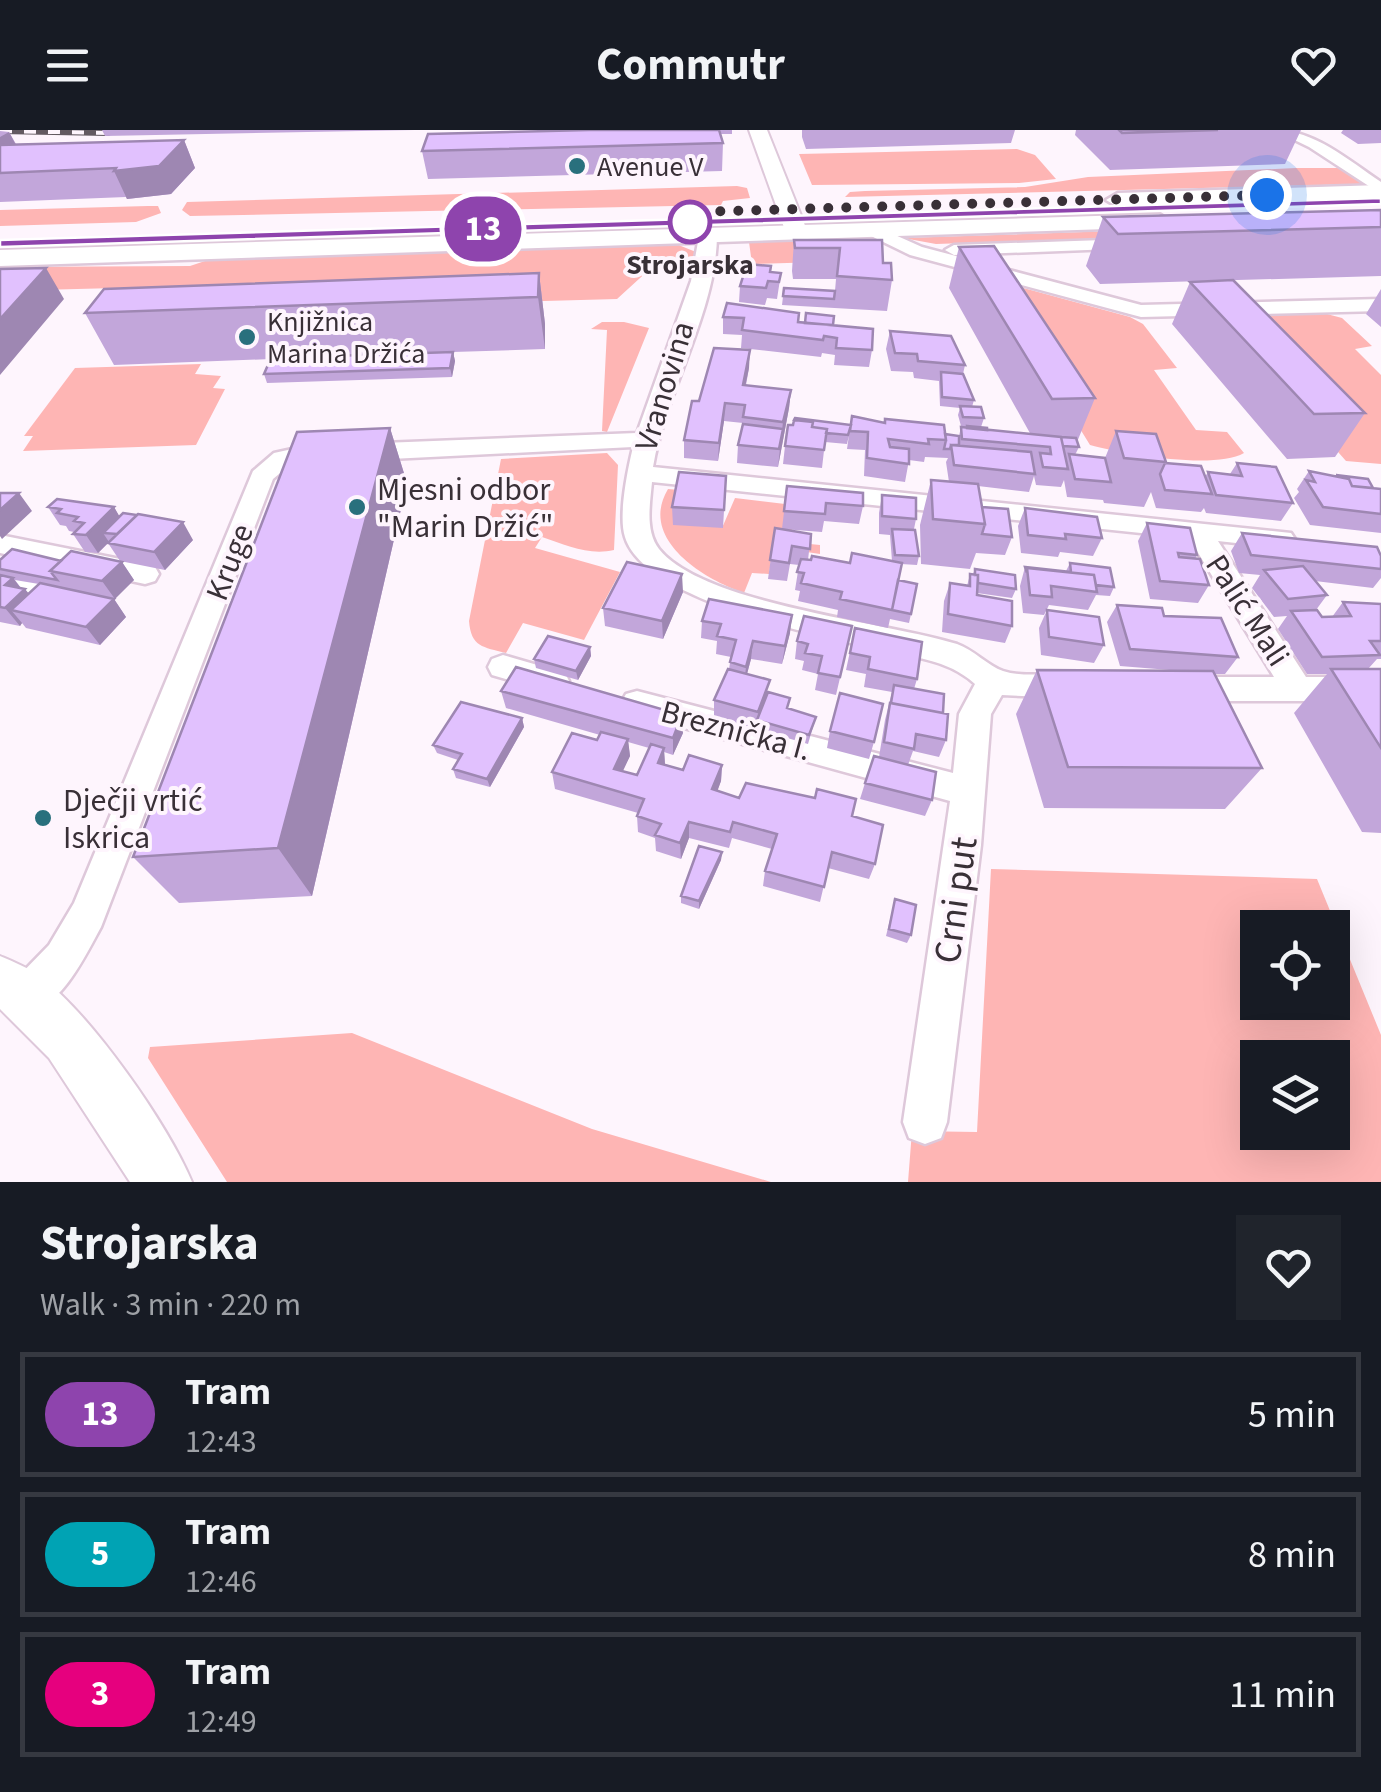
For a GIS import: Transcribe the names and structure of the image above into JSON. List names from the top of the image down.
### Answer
{
  "streets": {
    "street": [
      "Vranovina",
      "Kruge",
      "Palić Mali",
      "Breznička I.",
      "Crni put"
    ]
  },
  "crossings": [
    ["Vranovina", "Kruge"],
    ["Vranovina", "Crni put"],
    ["Breznička I.", "Crni put"]
  ],
  "places": [
    "Avenue V",
    "Strojarska",
    "Knjižnica Marina Držića",
    "Mjesni odbor \"Marin Držić\"",
    "Dječji vrtić Iskrica"
  ],
  "lines": ["tram line 13"],
  "page": {
    "header": "Commutr",
    "on_map": "13",
    "heading": ["Strojarska", "Walk · 3 min · 220 m"],
    "list": [
      {
        "mark": "13",
        "name": "Tram",
        "note": "12:43",
        "value": "5 min"
      },
      {
        "mark": "5",
        "name": "Tram",
        "note": "12:46",
        "value": "8 min"
      },
      {
        "mark": "3",
        "name": "Tram",
        "note": "12:49",
        "value": "11 min"
      }
    ]
  }
}
